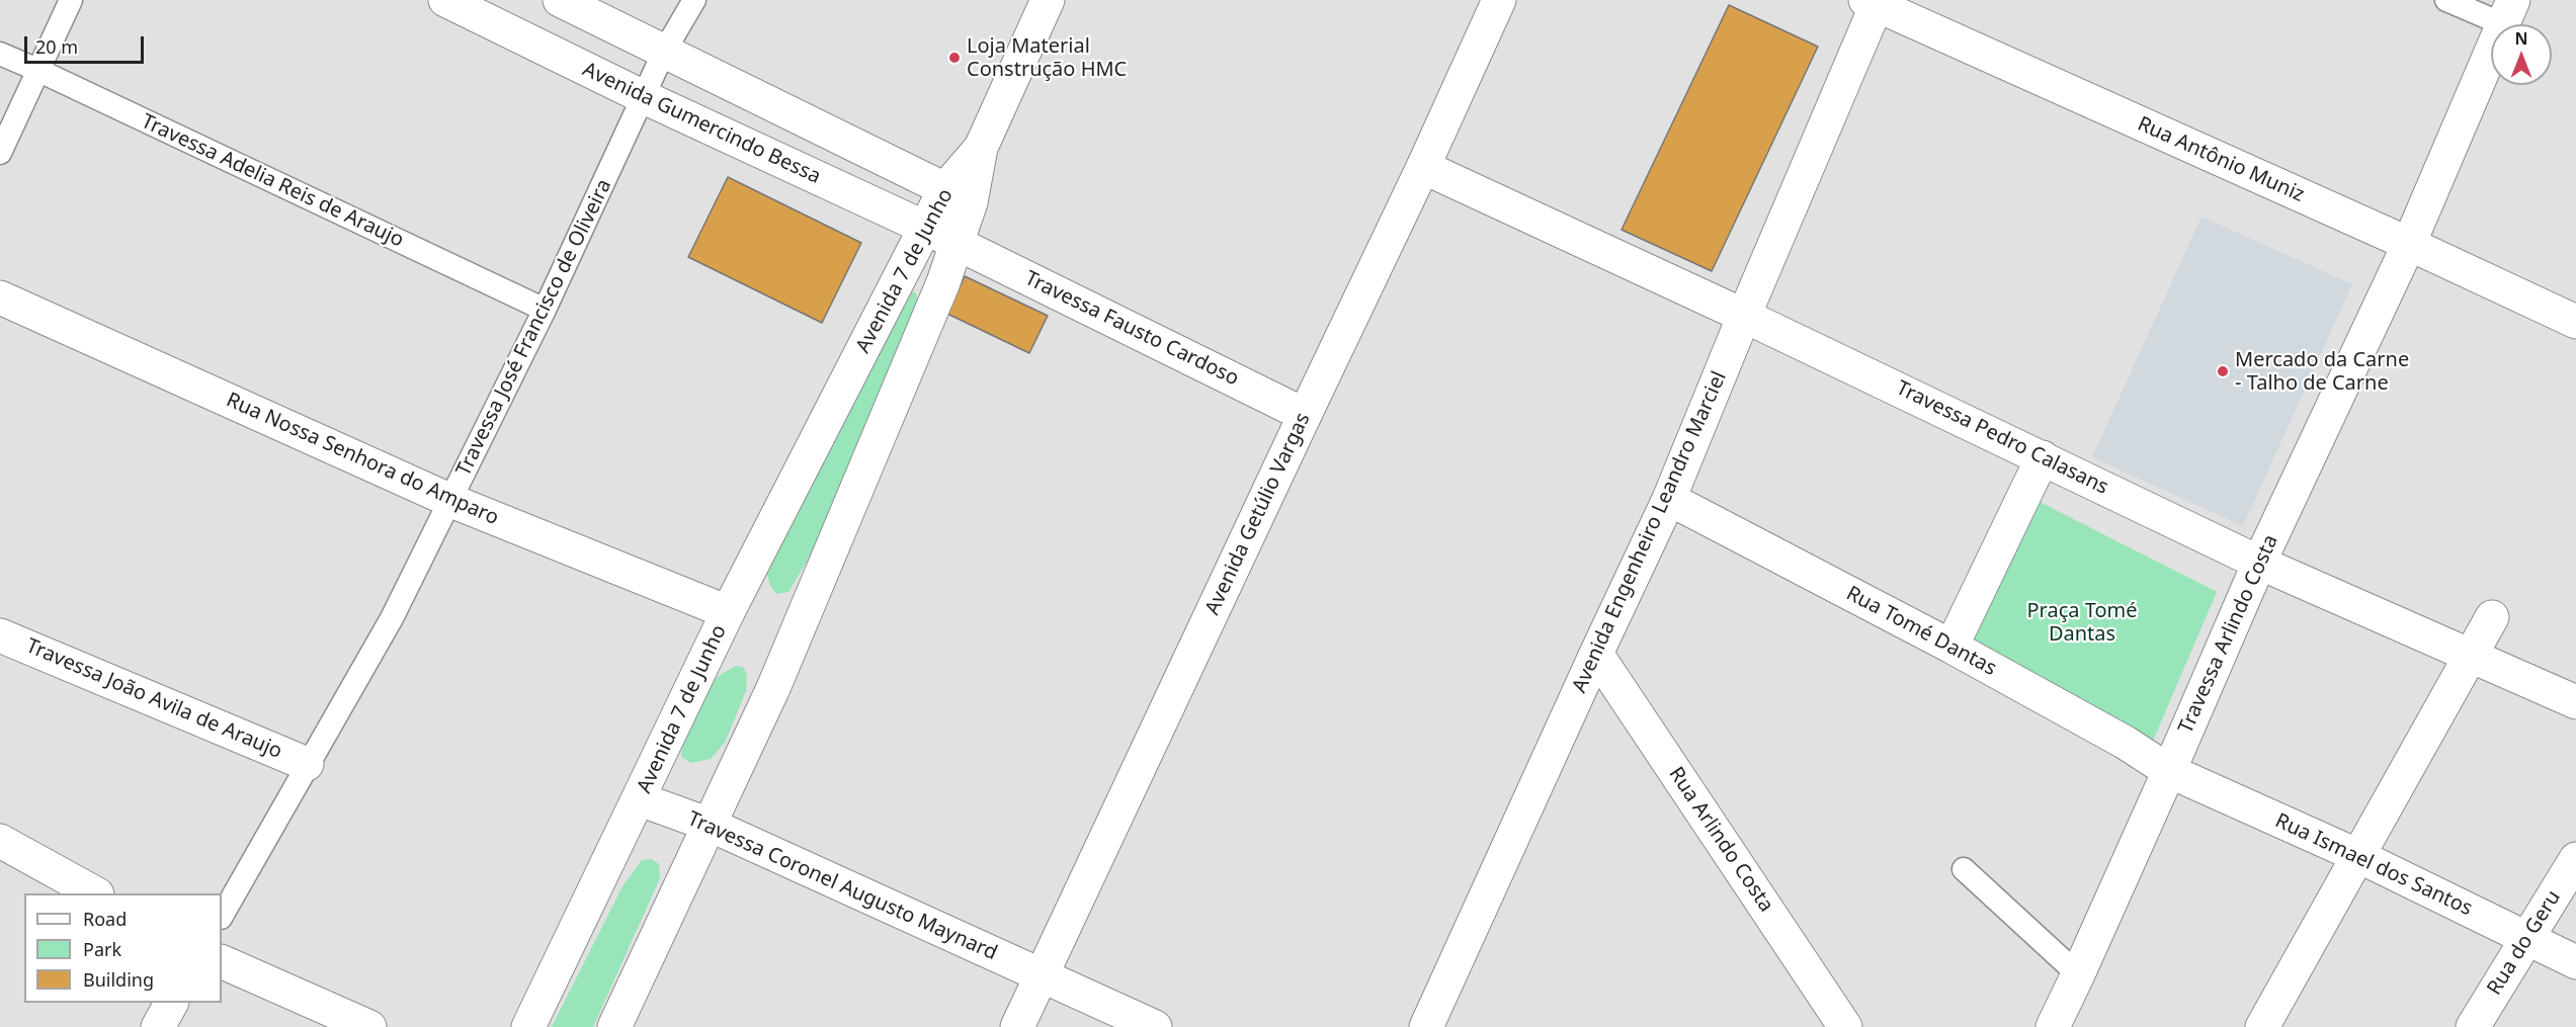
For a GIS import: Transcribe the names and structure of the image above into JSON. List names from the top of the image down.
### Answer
{
  "streets": {
    "street": [
      "Avenida Gumercindo Bessa",
      "Rua Antônio Muniz",
      "Avenida 7 de Junho",
      "Travessa Fausto Cardoso",
      "Travessa Pedro Calasans",
      "Rua Nossa Senhora do Amparo",
      "Avenida Getúlio Vargas",
      "Avenida Engenheiro Leandro Marciel",
      "Rua Tomé Dantas",
      "Travessa Arlindo Costa",
      "Travessa João Avila de Araujo",
      "Rua Arlindo Costa",
      "Rua Ismael dos Santos",
      "Travessa Coronel Augusto Maynard",
      "Rua do Geru"
    ],
    "lane": ["Travessa Adelia Reis de Araujo", "Travessa José Francisco de Oliveira"]
  },
  "crossings": [
    ["Avenida Gumercindo Bessa", "Avenida 7 de Junho"],
    ["Avenida Gumercindo Bessa", "Travessa José Francisco de Oliveira"],
    ["Avenida Gumercindo Bessa", "Travessa Fausto Cardoso"],
    ["Rua Antônio Muniz", "Avenida Engenheiro Leandro Marciel"],
    ["Rua Antônio Muniz", "Travessa Arlindo Costa"],
    ["Travessa Adelia Reis de Araujo", "Travessa José Francisco de Oliveira"],
    ["Avenida 7 de Junho", "Travessa Fausto Cardoso"],
    ["Avenida 7 de Junho", "Rua Nossa Senhora do Amparo"],
    ["Avenida 7 de Junho", "Travessa Coronel Augusto Maynard"],
    ["Travessa José Francisco de Oliveira", "Rua Nossa Senhora do Amparo"],
    ["Travessa José Francisco de Oliveira", "Travessa João Avila de Araujo"],
    ["Travessa Fausto Cardoso", "Avenida Getúlio Vargas"],
    ["Travessa Pedro Calasans", "Avenida Getúlio Vargas"],
    ["Travessa Pedro Calasans", "Avenida Engenheiro Leandro Marciel"],
    ["Travessa Pedro Calasans", "Travessa Arlindo Costa"],
    ["Avenida Getúlio Vargas", "Travessa Coronel Augusto Maynard"],
    ["Avenida Engenheiro Leandro Marciel", "Rua Tomé Dantas"],
    ["Avenida Engenheiro Leandro Marciel", "Rua Arlindo Costa"],
    ["Rua Tomé Dantas", "Travessa Arlindo Costa"],
    ["Rua Tomé Dantas", "Rua Ismael dos Santos"],
    ["Travessa Arlindo Costa", "Rua Ismael dos Santos"],
    ["Rua Ismael dos Santos", "Rua do Geru"]
  ],
  "parks": ["Praça Tomé Dantas"],
  "places": ["Loja Material Construção HMC", "Mercado da Carne - Talho de Carne"],
  "legend": ["Road", "Park", "Building"],
  "scale_bar": "20 m",
  "north": "top"
}
